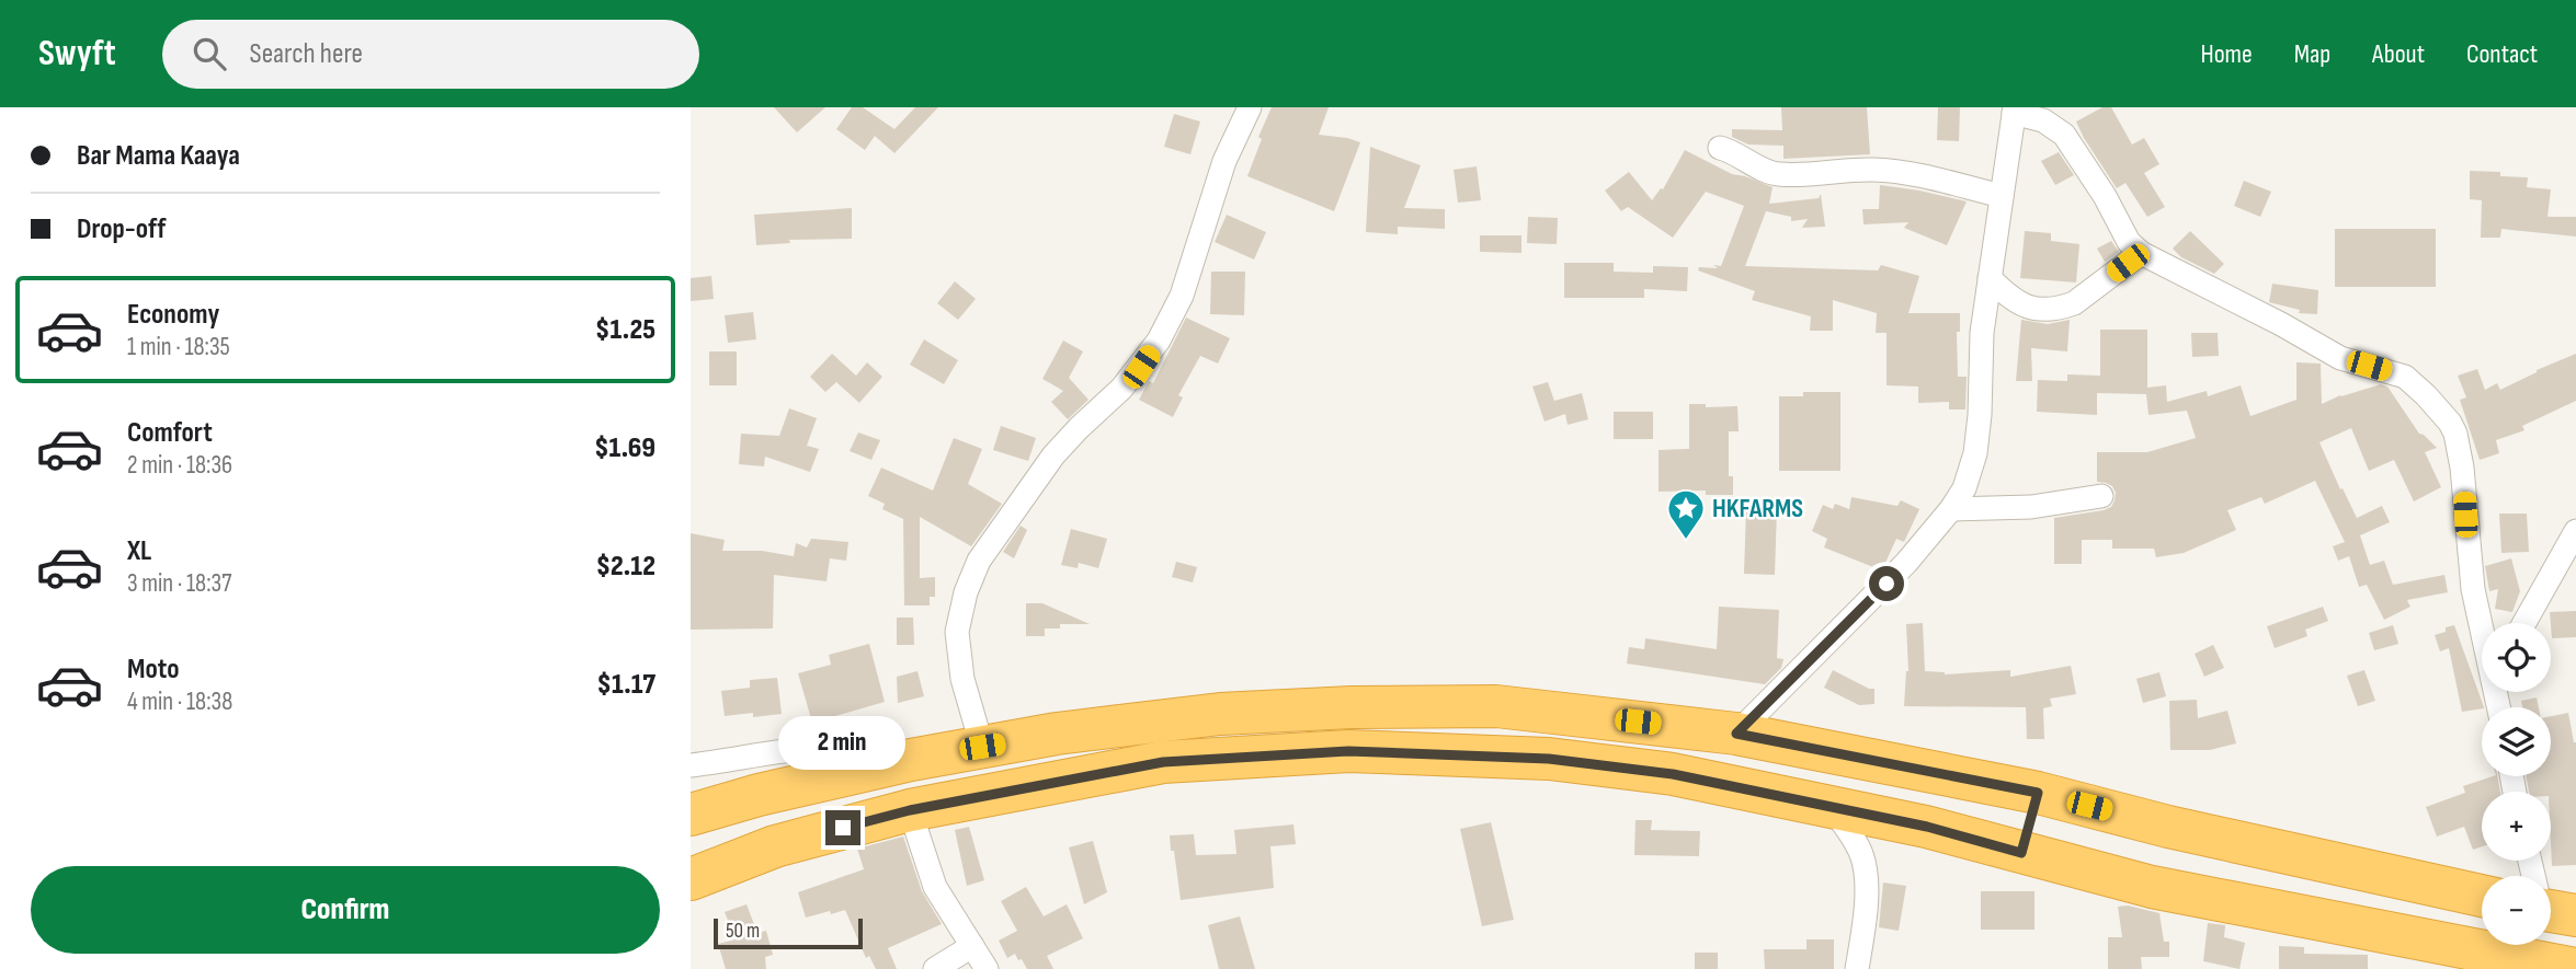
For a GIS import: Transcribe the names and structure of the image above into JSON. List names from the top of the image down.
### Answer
{
  "places": {
    "place": ["HKFARMS"]
  },
  "scale_bar": "50 m",
  "page": {
    "header": "Swyft",
    "search": "Search here",
    "nav": [
      "Home",
      "Map",
      "About",
      "Contact"
    ],
    "banner": ["Bar Mama Kaaya", "Drop-off"],
    "list": [
      {
        "name": "Economy",
        "note": "1 min · 18:35",
        "value": "$1.25"
      },
      {
        "name": "Comfort",
        "note": "2 min · 18:36",
        "value": "$1.69"
      },
      {
        "name": "XL",
        "note": "3 min · 18:37",
        "value": "$2.12"
      },
      {
        "name": "Moto",
        "note": "4 min · 18:38",
        "value": "$1.17"
      }
    ],
    "map_buttons": ["+", "−"],
    "bubble": "2 min",
    "buttons": "Confirm",
    "scale": "50 m"
  }
}
